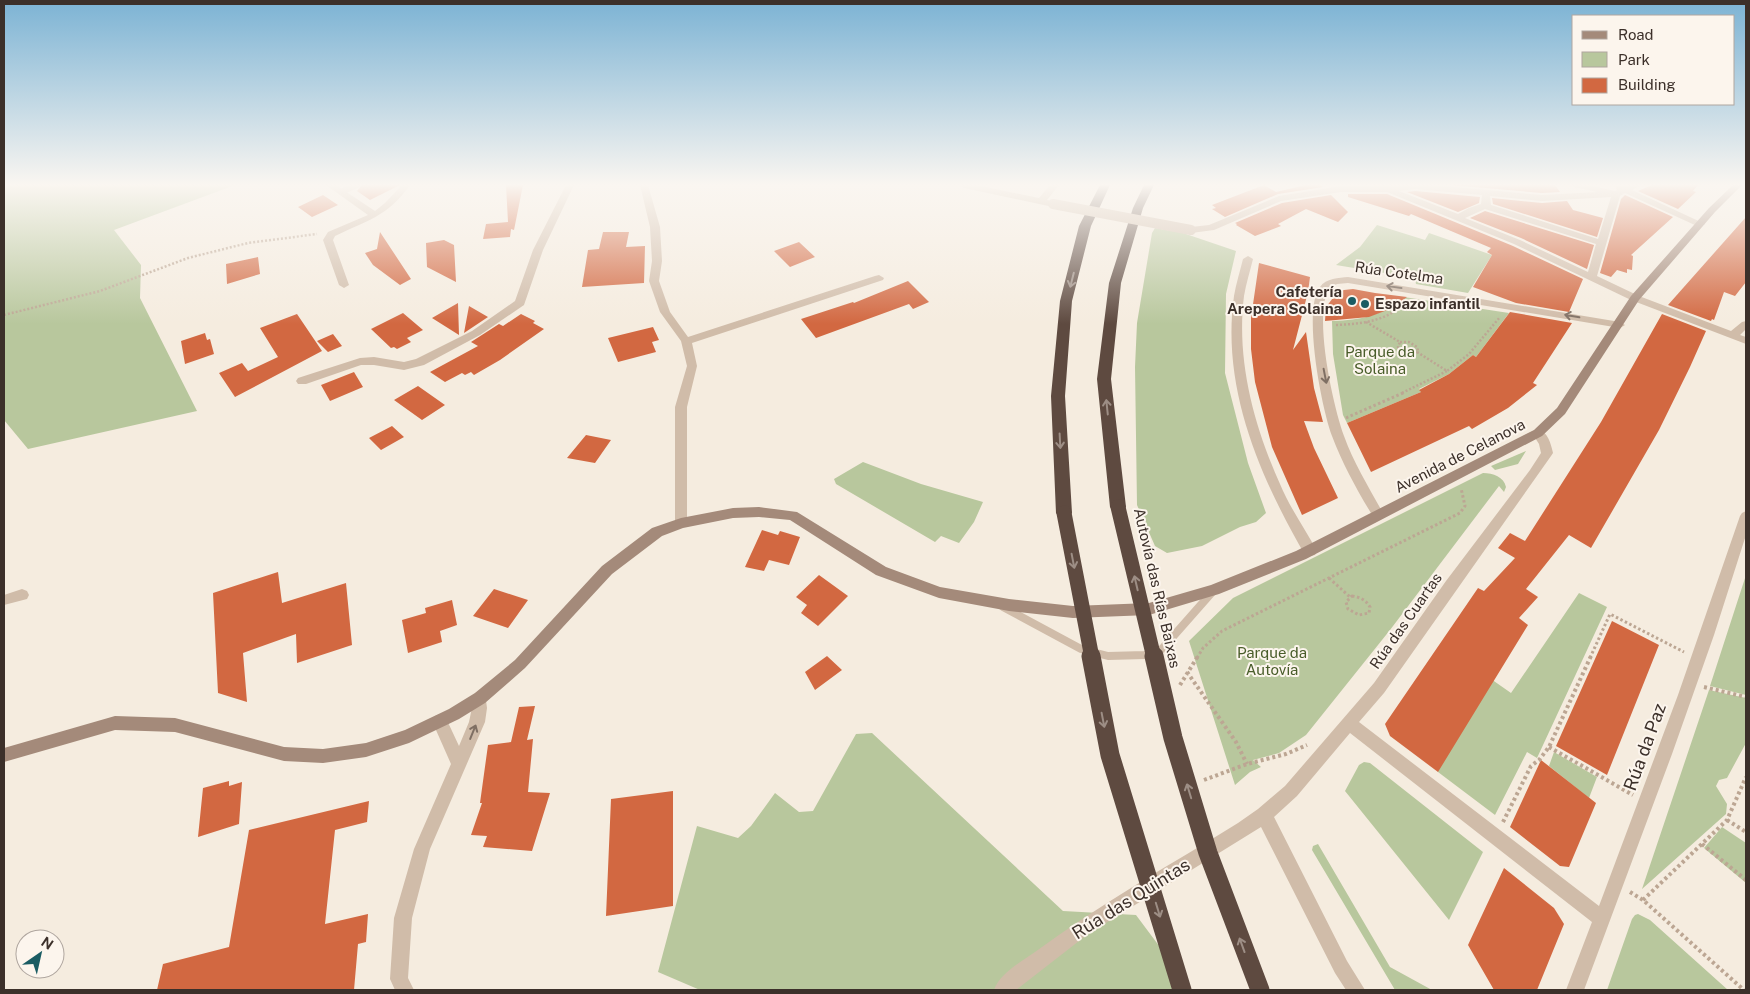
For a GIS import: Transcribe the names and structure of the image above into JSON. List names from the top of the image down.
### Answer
{
  "streets": {
    "highway": ["Autovía das Rías Baixas"],
    "street": [
      "Rúa Cotelma",
      "Avenida de Celanova",
      "Rúa das Cuartas",
      "Rúa da Paz",
      "Rúa das Quintas"
    ]
  },
  "crossings": [
    ["Rúa Cotelma", "Avenida de Celanova"],
    ["Avenida de Celanova", "Rúa das Cuartas"],
    ["Rúa das Cuartas", "Rúa das Quintas"]
  ],
  "parks": ["Parque da Solaina", "Parque da Autovía"],
  "places": ["Cafetería Arepera Solaina", "Espazo infantil"],
  "legend": ["Road", "Park", "Building"],
  "north": "top right"
}
